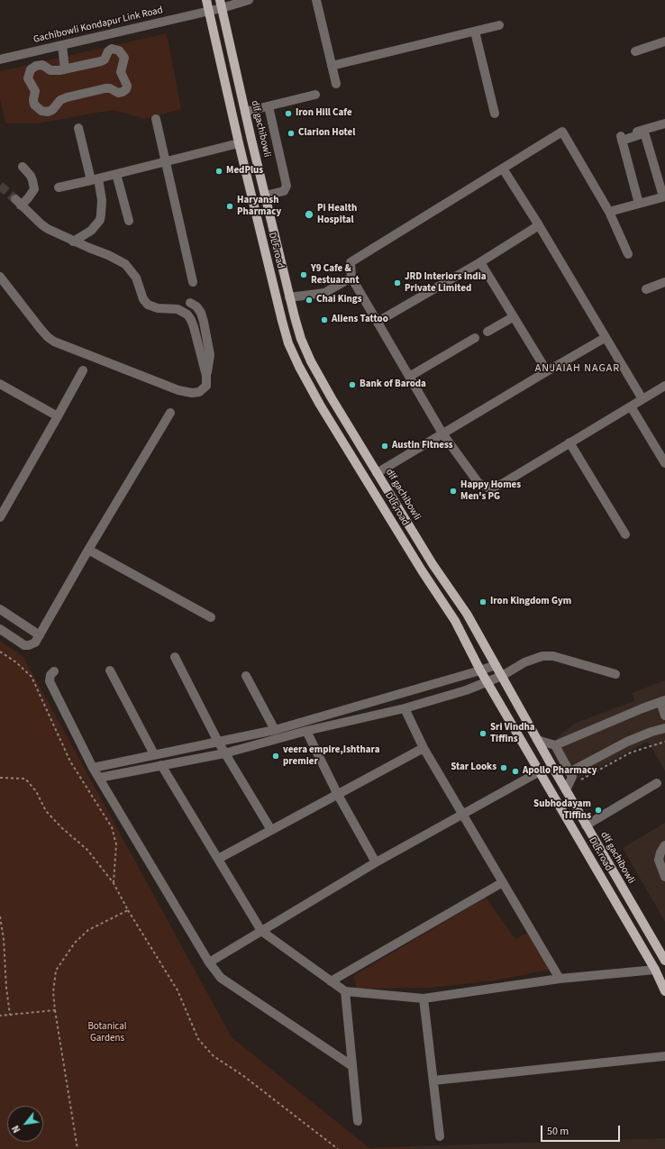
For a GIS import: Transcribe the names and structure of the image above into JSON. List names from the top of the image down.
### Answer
{
  "streets": {
    "main road": ["dlf gachibowli", "DLF road"],
    "street": ["Gachibowli Kondapur Link Road"]
  },
  "crossings": [
    ["Gachibowli Kondapur Link Road", "dlf gachibowli"],
    ["Gachibowli Kondapur Link Road", "DLF road"]
  ],
  "districts": ["ANJAIAH NAGAR"],
  "parks": ["Botanical Gardens"],
  "places": [
    "Iron Hill Cafe",
    "Clarion Hotel",
    "MedPlus",
    "Haryansh Pharmacy",
    "Pi Health Hospital",
    "Y9 Cafe & Restuarant",
    "JRD Interiors India Private Limited",
    "Chai Kings",
    "Aliens Tattoo",
    "Bank of Baroda",
    "Austin Fitness",
    "Happy Homes Men's PG",
    "Iron Kingdom Gym",
    "Sri Vindha Tiffins",
    "veera empire,Ishthara premier",
    "Star Looks",
    "Apollo Pharmacy",
    "Subhodayam Tiffins"
  ],
  "scale_bar": "50 m",
  "north": "bottom left"
}
